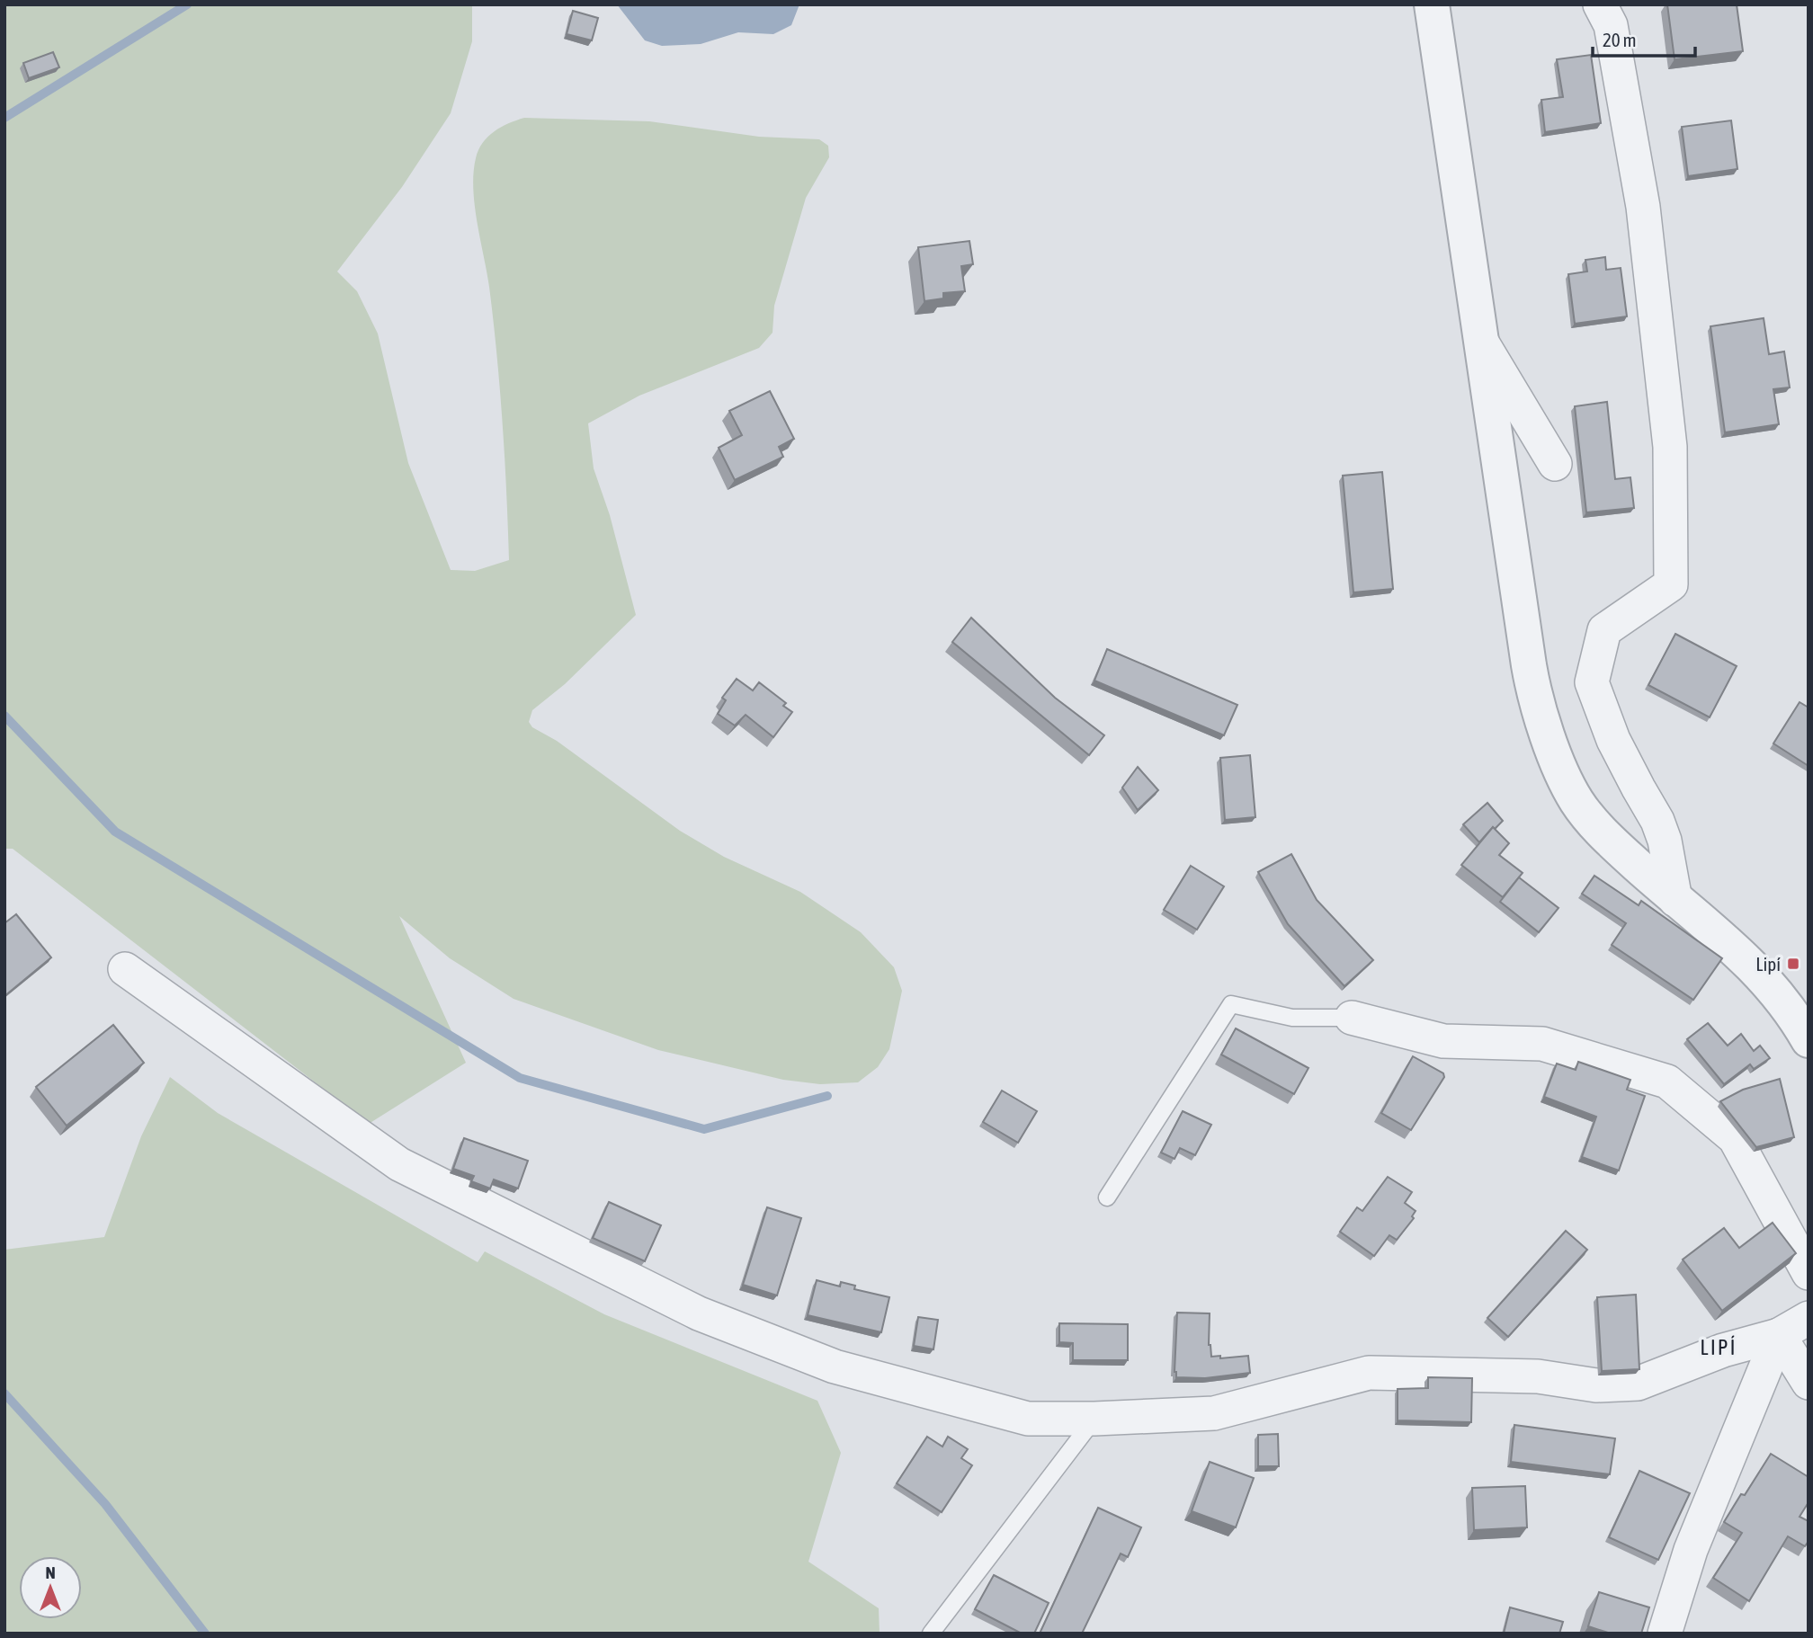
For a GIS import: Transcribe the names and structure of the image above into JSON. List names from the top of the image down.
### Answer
{
  "districts": ["LIPÍ"],
  "places": {
    "transit": ["Lipí"]
  },
  "scale_bar": "20 m",
  "north": "top"
}
